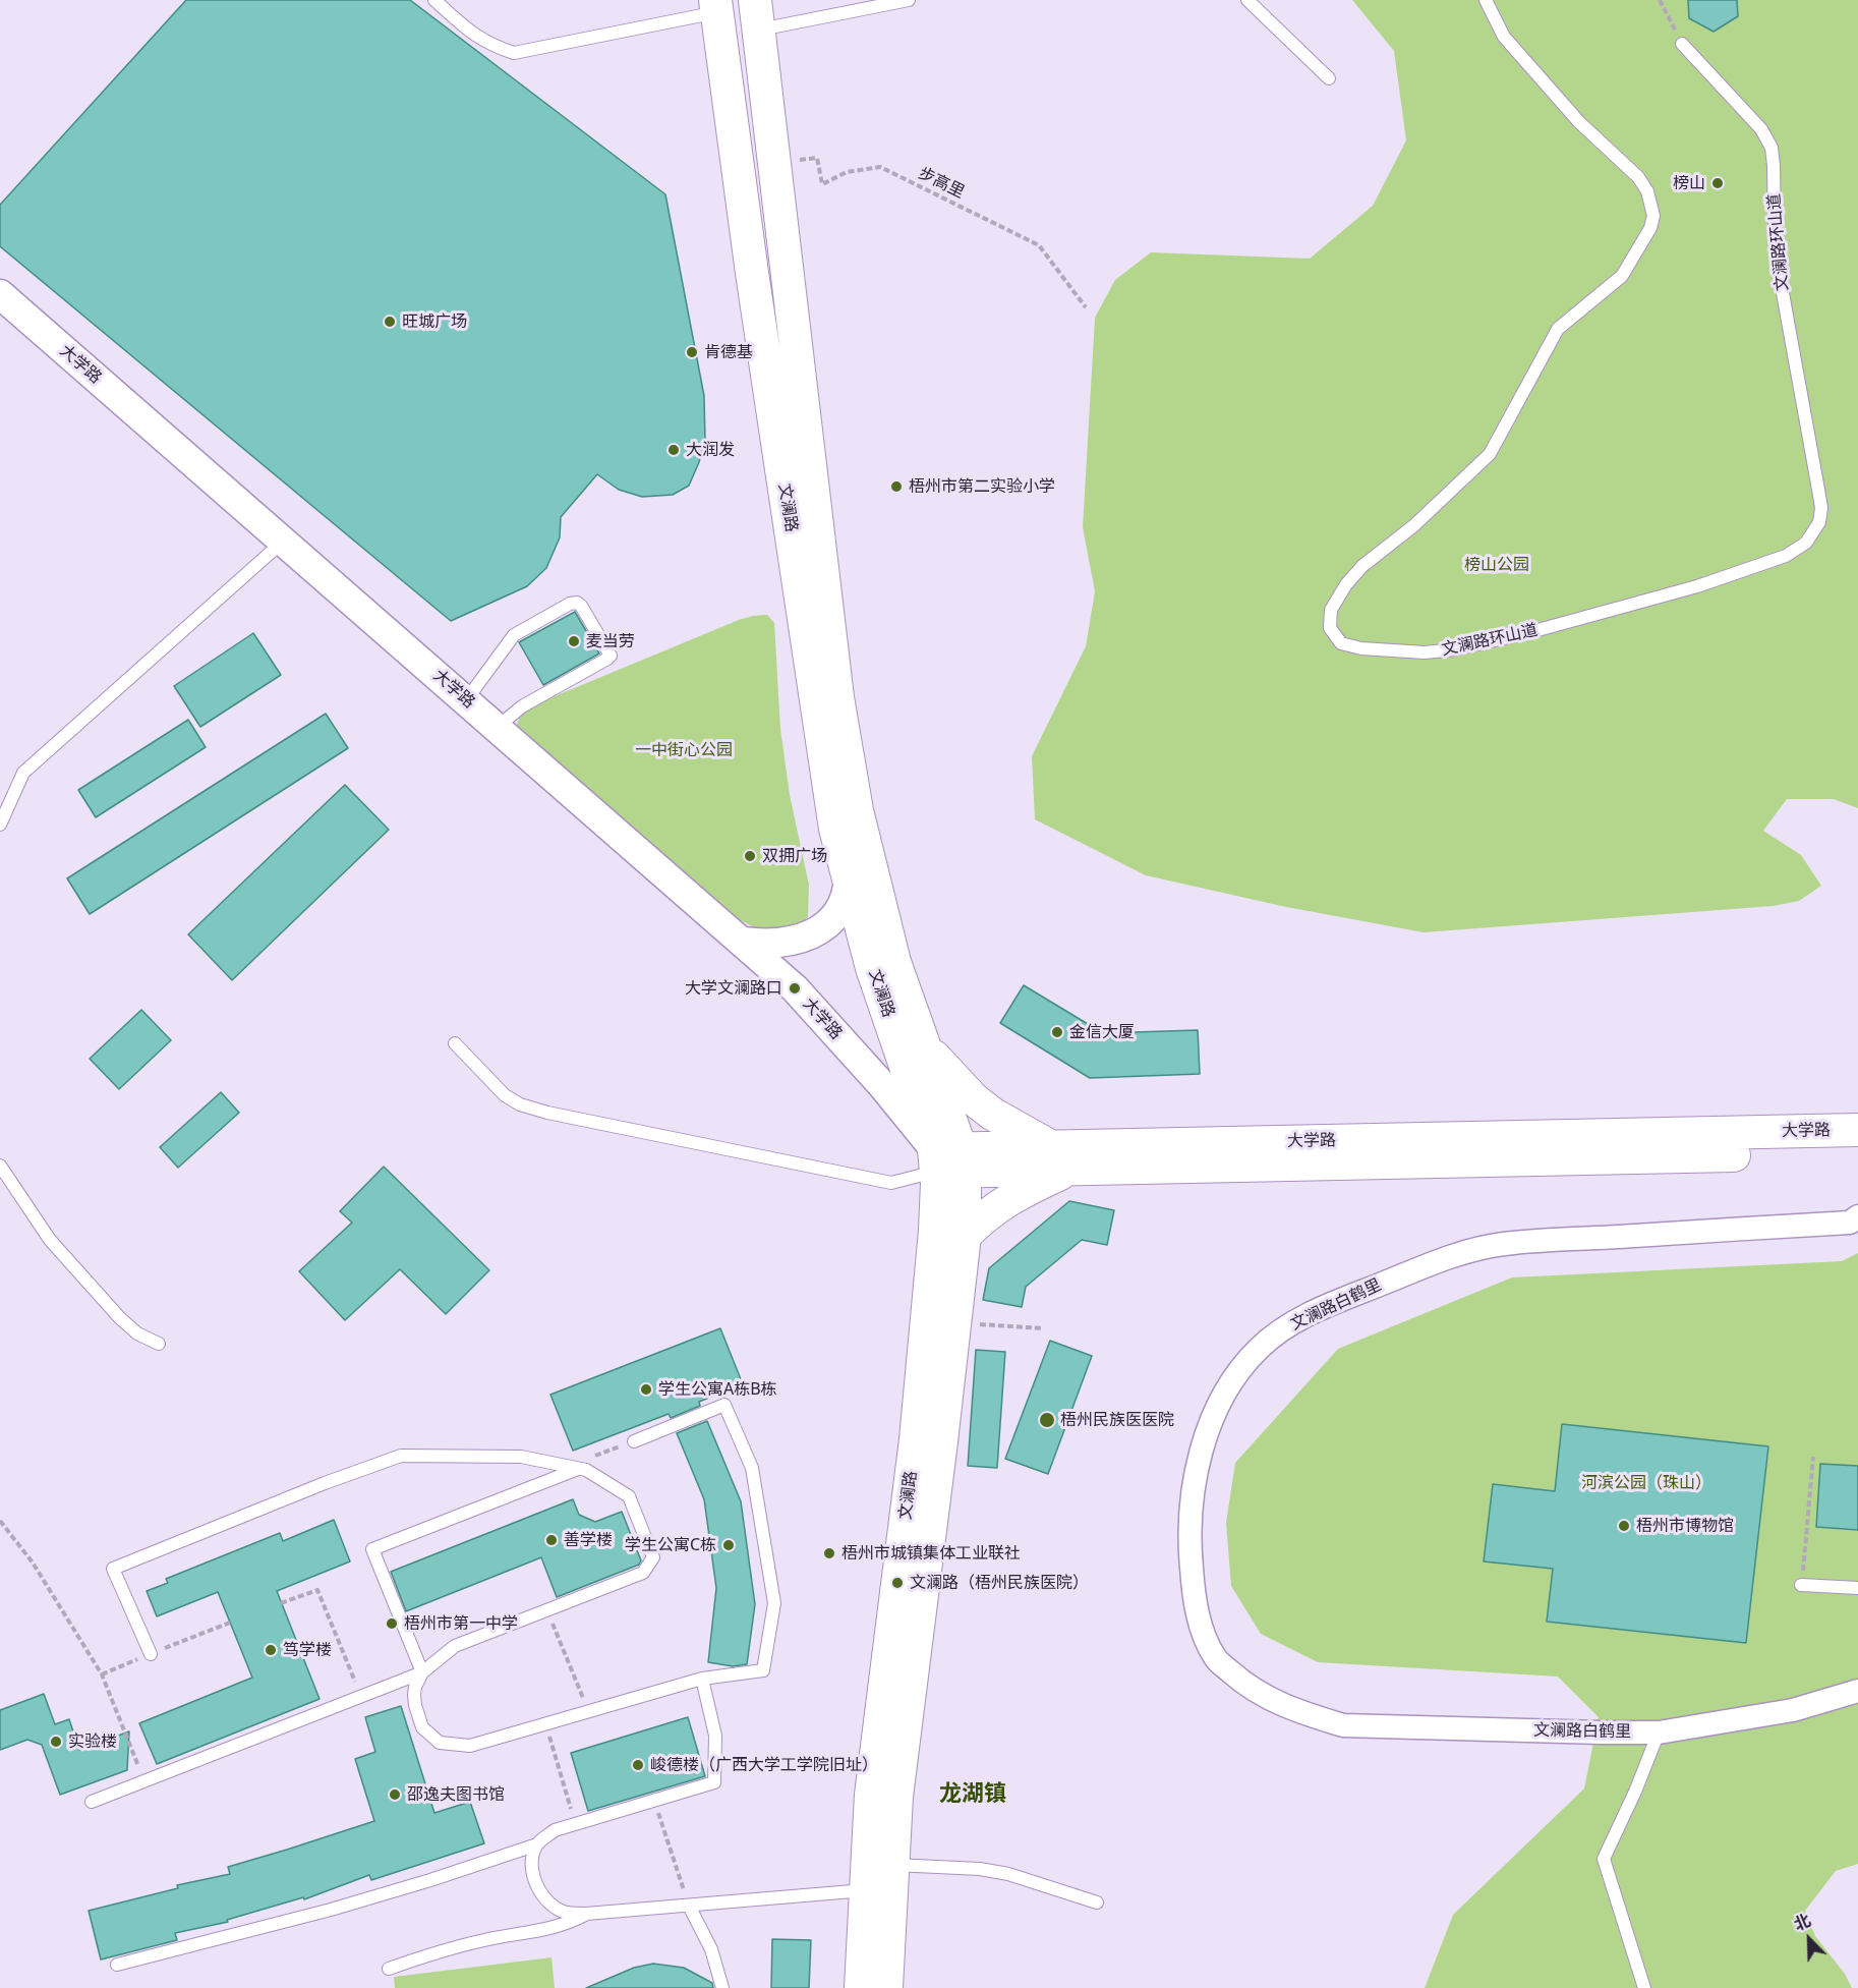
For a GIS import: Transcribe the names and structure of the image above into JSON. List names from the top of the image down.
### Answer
{
  "streets": {
    "main road": ["大学路", "文澜路"],
    "street": ["文澜路白鹤里"],
    "lane": ["文澜路环山道"],
    "path": ["步高里"]
  },
  "crossings": [
    ["步高里", "文澜路"],
    ["大学路", "文澜路"]
  ],
  "districts": ["龙湖镇"],
  "parks": ["榜山公园", "一中街心公园", "河滨公园（珠山）"],
  "places": [
    "榜山",
    "旺城广场",
    "肯德基",
    "大润发",
    "梧州市第二实验小学",
    "麦当劳",
    "双拥广场",
    "大学文澜路口",
    "金信大厦",
    "学生公寓A栋B栋",
    "梧州民族医医院",
    "梧州市博物馆",
    "善学楼",
    "学生公寓C栋",
    "梧州市城镇集体工业联社",
    "文澜路（梧州民族医院）",
    "梧州市第一中学",
    "笃学楼",
    "实验楼",
    "峻德楼（广西大学工学院旧址）",
    "邵逸夫图书馆"
  ],
  "north": "top left"
}
